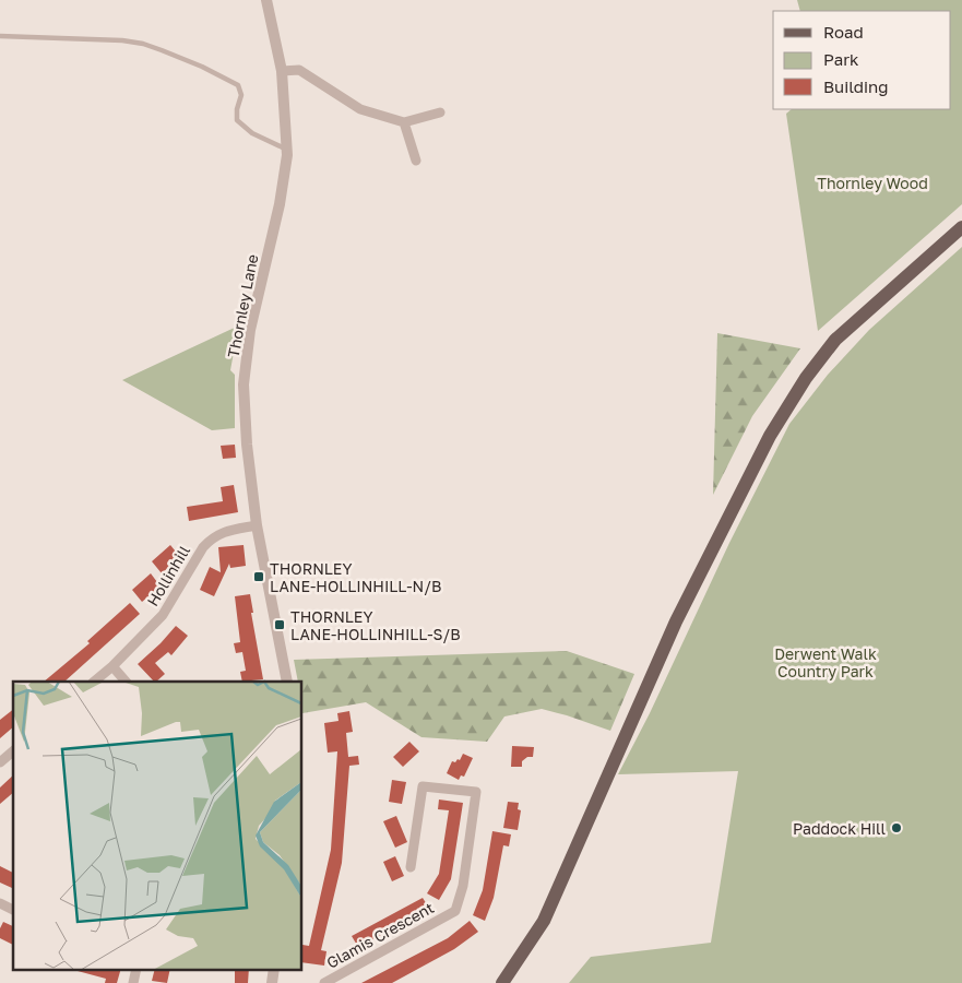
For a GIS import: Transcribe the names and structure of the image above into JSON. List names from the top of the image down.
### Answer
{
  "streets": {
    "street": ["Thornley Lane", "Hollinhill", "Glamis Crescent"]
  },
  "crossings": [
    ["Thornley Lane", "Hollinhill"]
  ],
  "parks": ["Thornley Wood", "Derwent Walk Country Park"],
  "places": {
    "transit": ["THORNLEY LANE-HOLLINHILL-N/B", "THORNLEY LANE-HOLLINHILL-S/B"],
    "other": ["Paddock Hill"]
  },
  "legend": ["Road", "Park", "Building"]
}
